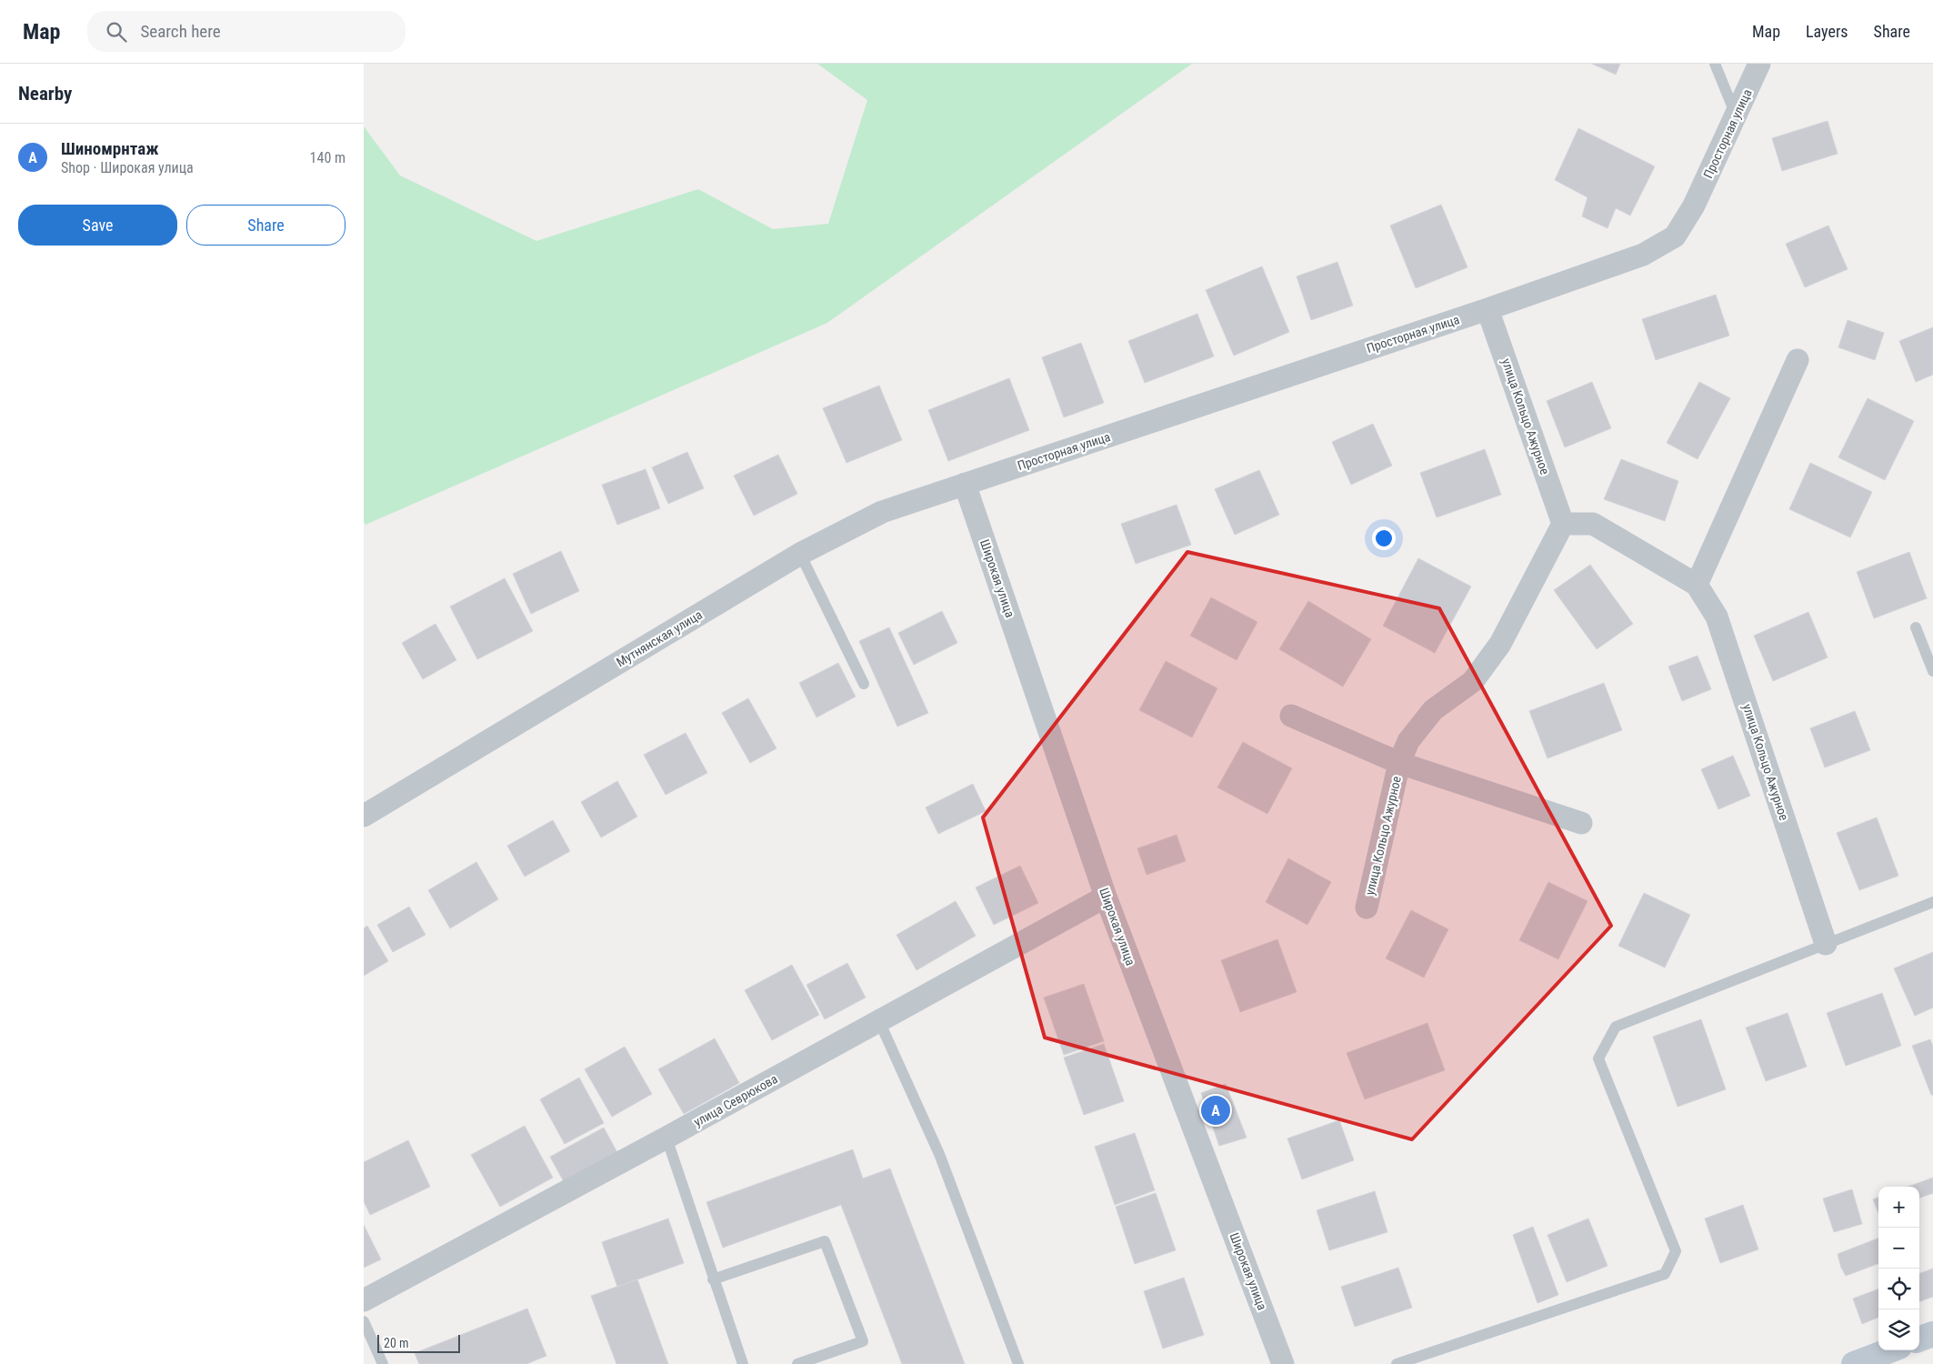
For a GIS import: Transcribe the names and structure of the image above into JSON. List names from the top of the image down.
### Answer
{
  "streets": {
    "street": [
      "Просторная улица",
      "улица Кольцо Ажурное",
      "Широкая улица",
      "Мутнянская улица",
      "улица Севрюкова"
    ]
  },
  "crossings": [
    ["Просторная улица", "улица Кольцо Ажурное"],
    ["Просторная улица", "Широкая улица"],
    ["Просторная улица", "Мутнянская улица"],
    ["Широкая улица", "Мутнянская улица"],
    ["Широкая улица", "улица Севрюкова"]
  ],
  "scale_bar": "20 m",
  "page": {
    "header": "Map",
    "search": "Search here",
    "nav": ["Map", "Layers", "Share"],
    "heading": "Nearby",
    "list": [
      {
        "mark": "A",
        "name": "Шиномрнтаж",
        "note": "Shop · Широкая улица",
        "value": "140 m"
      }
    ],
    "buttons": ["Save", "Share"],
    "pins": "A",
    "map_buttons": ["+", "−"],
    "scale": "20 m"
  }
}
